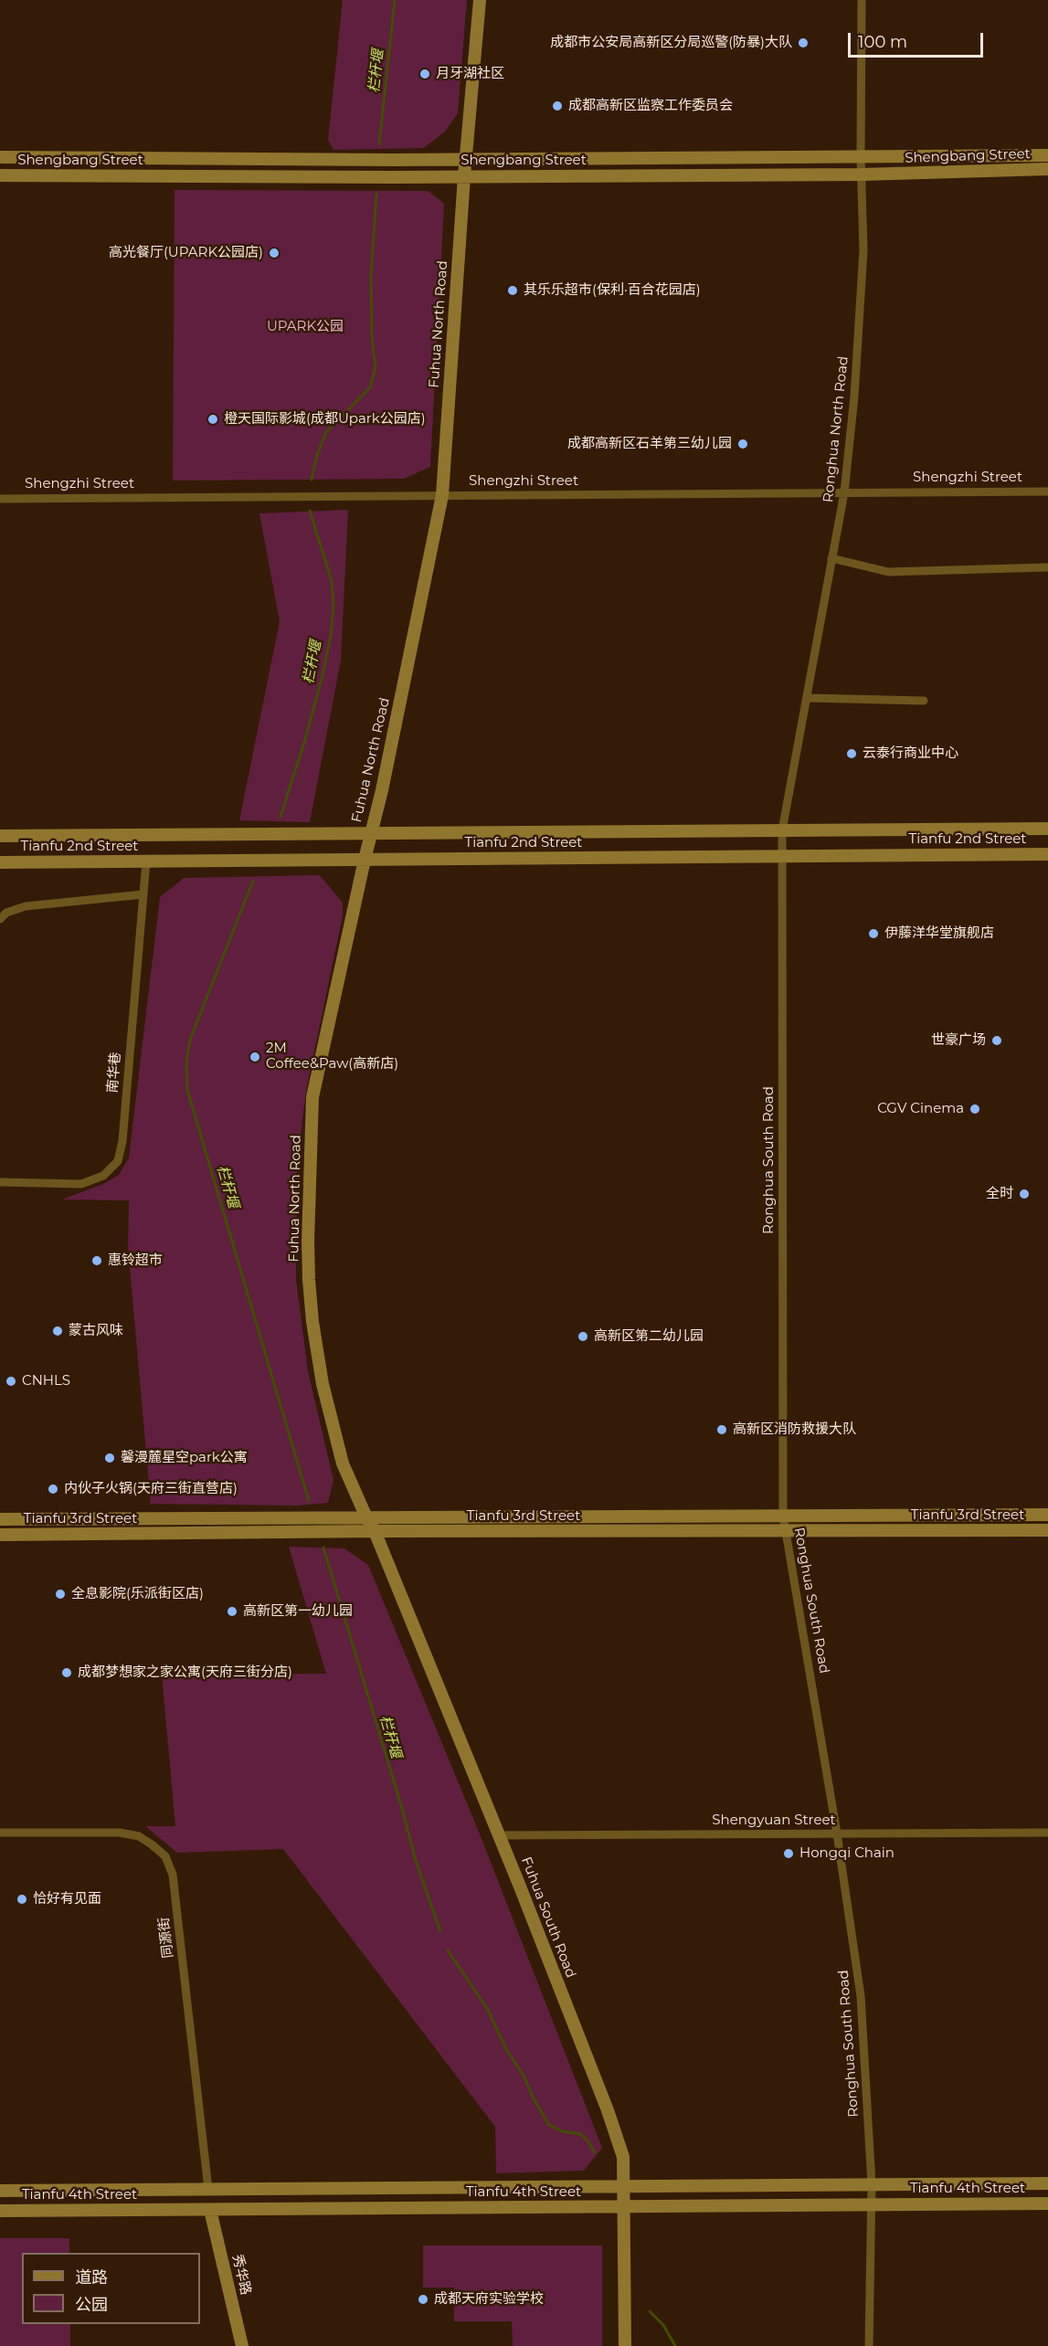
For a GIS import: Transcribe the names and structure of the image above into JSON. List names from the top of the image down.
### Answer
{
  "streets": {
    "street": [
      "Shengbang Street",
      "Fuhua North Road",
      "Ronghua North Road",
      "Shengzhi Street",
      "Tianfu 2nd Street",
      "南华巷",
      "Ronghua South Road",
      "Tianfu 3rd Street",
      "Shengyuan Street",
      "Fuhua South Road",
      "同源街",
      "Tianfu 4th Street",
      "秀华路"
    ]
  },
  "crossings": [
    ["Shengbang Street", "Fuhua North Road"],
    ["Shengbang Street", "Ronghua North Road"],
    ["Fuhua North Road", "Shengzhi Street"],
    ["Fuhua North Road", "Tianfu 2nd Street"],
    ["Fuhua North Road", "Tianfu 3rd Street"],
    ["Fuhua North Road", "Fuhua South Road"],
    ["Ronghua North Road", "Shengzhi Street"],
    ["Ronghua North Road", "Tianfu 2nd Street"],
    ["Ronghua North Road", "Ronghua South Road"],
    ["Tianfu 2nd Street", "南华巷"],
    ["Tianfu 2nd Street", "Ronghua South Road"],
    ["Ronghua South Road", "Tianfu 3rd Street"],
    ["Ronghua South Road", "Shengyuan Street"],
    ["Ronghua South Road", "Tianfu 4th Street"],
    ["Tianfu 3rd Street", "Fuhua South Road"],
    ["Shengyuan Street", "Fuhua South Road"],
    ["Fuhua South Road", "Tianfu 4th Street"],
    ["同源街", "Tianfu 4th Street"],
    ["Tianfu 4th Street", "秀华路"]
  ],
  "water": ["栏杆堰"],
  "parks": ["UPARK公园"],
  "places": [
    "成都市公安局高新区分局巡警(防暴)大队",
    "月牙湖社区",
    "成都高新区监察工作委员会",
    "高光餐厅(UPARK公园店)",
    "其乐乐超市(保利·百合花园店)",
    "橙天国际影城(成都Upark公园店)",
    "成都高新区石羊第三幼儿园",
    "云泰行商业中心",
    "伊藤洋华堂旗舰店",
    "世豪广场",
    "2M Coffee&Paw(高新店)",
    "CGV Cinema",
    "全时",
    "惠铃超市",
    "蒙古风味",
    "高新区第二幼儿园",
    "CNHLS",
    "高新区消防救援大队",
    "馨漫麓星空park公寓",
    "内伙子火锅(天府三街直营店)",
    "全息影院(乐派街区店)",
    "高新区第一幼儿园",
    "成都梦想家之家公寓(天府三街分店)",
    "Hongqi Chain",
    "恰好有见面",
    "成都天府实验学校"
  ],
  "legend": ["道路", "公园"],
  "scale_bar": "100 m"
}
